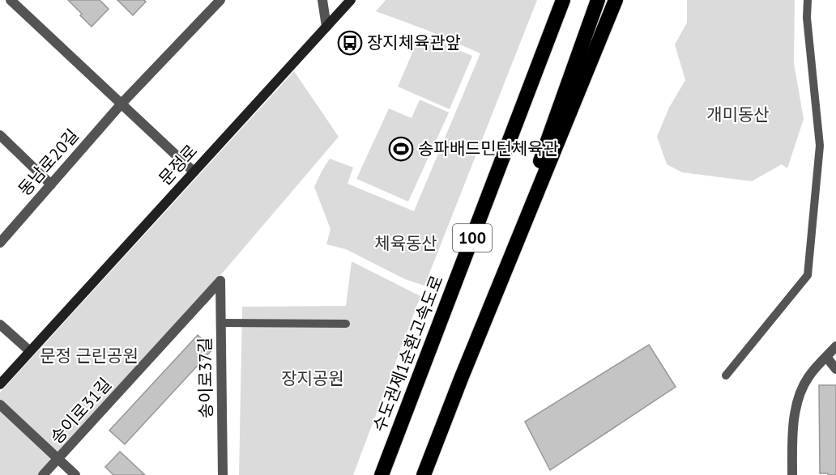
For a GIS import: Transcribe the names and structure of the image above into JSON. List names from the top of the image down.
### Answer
{
  "streets": {
    "highway": ["100", "수도권제1순환고속도로"],
    "street": [
      "동남로20길",
      "문정로",
      "송이로37길",
      "송이로31길"
    ]
  },
  "crossings": [
    ["송이로37길", "송이로31길"]
  ],
  "parks": [
    "개미동산",
    "체육동산",
    "문정 근린공원",
    "장지공원"
  ],
  "places": {
    "bus stop": ["장지체육관앞"],
    "sports": ["송파배드민턴체육관"]
  }
}
